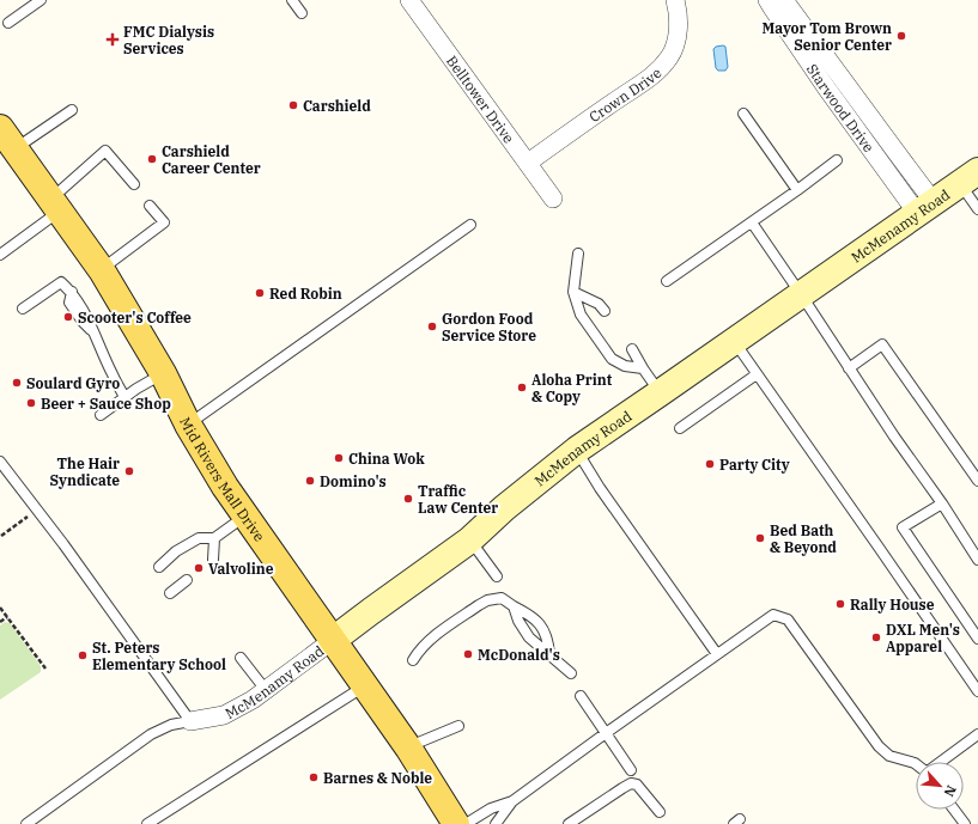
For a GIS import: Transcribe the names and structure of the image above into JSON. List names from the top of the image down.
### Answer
{
  "streets": {
    "main road": ["Mid Rivers Mall Drive"],
    "street": [
      "Crown Drive",
      "Belltower Drive",
      "Starwood Drive",
      "McMenamy Road"
    ]
  },
  "crossings": [
    ["Crown Drive", "Belltower Drive"],
    ["Starwood Drive", "McMenamy Road"],
    ["McMenamy Road", "Mid Rivers Mall Drive"]
  ],
  "places": {
    "other": [
      "Mayor Tom Brown Senior Center",
      "Carshield",
      "Carshield Career Center",
      "Red Robin",
      "Scooter's Coffee",
      "Gordon Food Service Store",
      "Soulard Gyro",
      "Aloha Print & Copy",
      "Beer + Sauce Shop",
      "China Wok",
      "Party City",
      "The Hair Syndicate",
      "Domino's",
      "Traffic Law Center",
      "Bed Bath & Beyond",
      "Valvoline",
      "Rally House",
      "DXL Men's Apparel",
      "McDonald's",
      "St. Peters Elementary School",
      "Barnes & Noble"
    ],
    "health": ["FMC Dialysis Services"]
  },
  "north": "bottom right"
}
